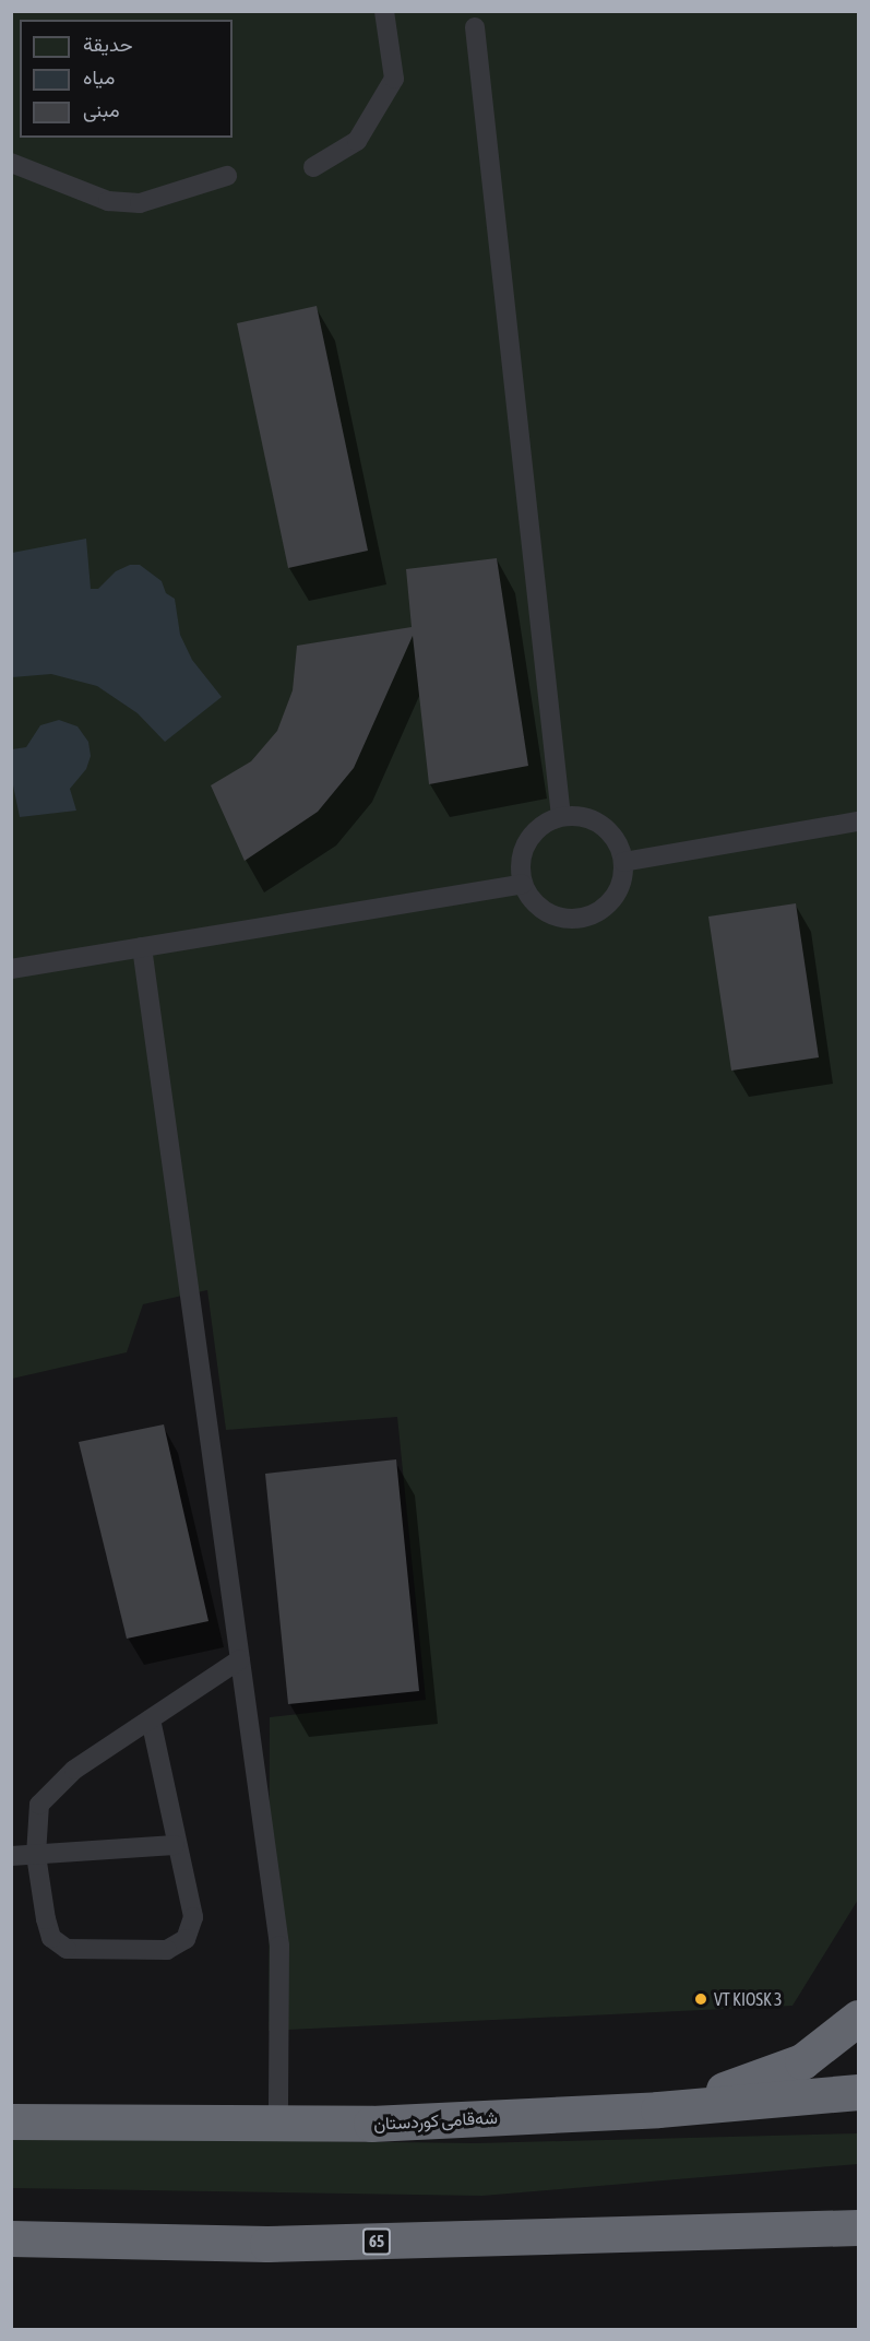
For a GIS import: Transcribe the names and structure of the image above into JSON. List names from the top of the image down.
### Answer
{
  "streets": {
    "highway": ["شەقامی کوردستان", "65"]
  },
  "places": ["VT KIOSK 3"],
  "legend": ["حديقة", "مياه", "مبنى"]
}
